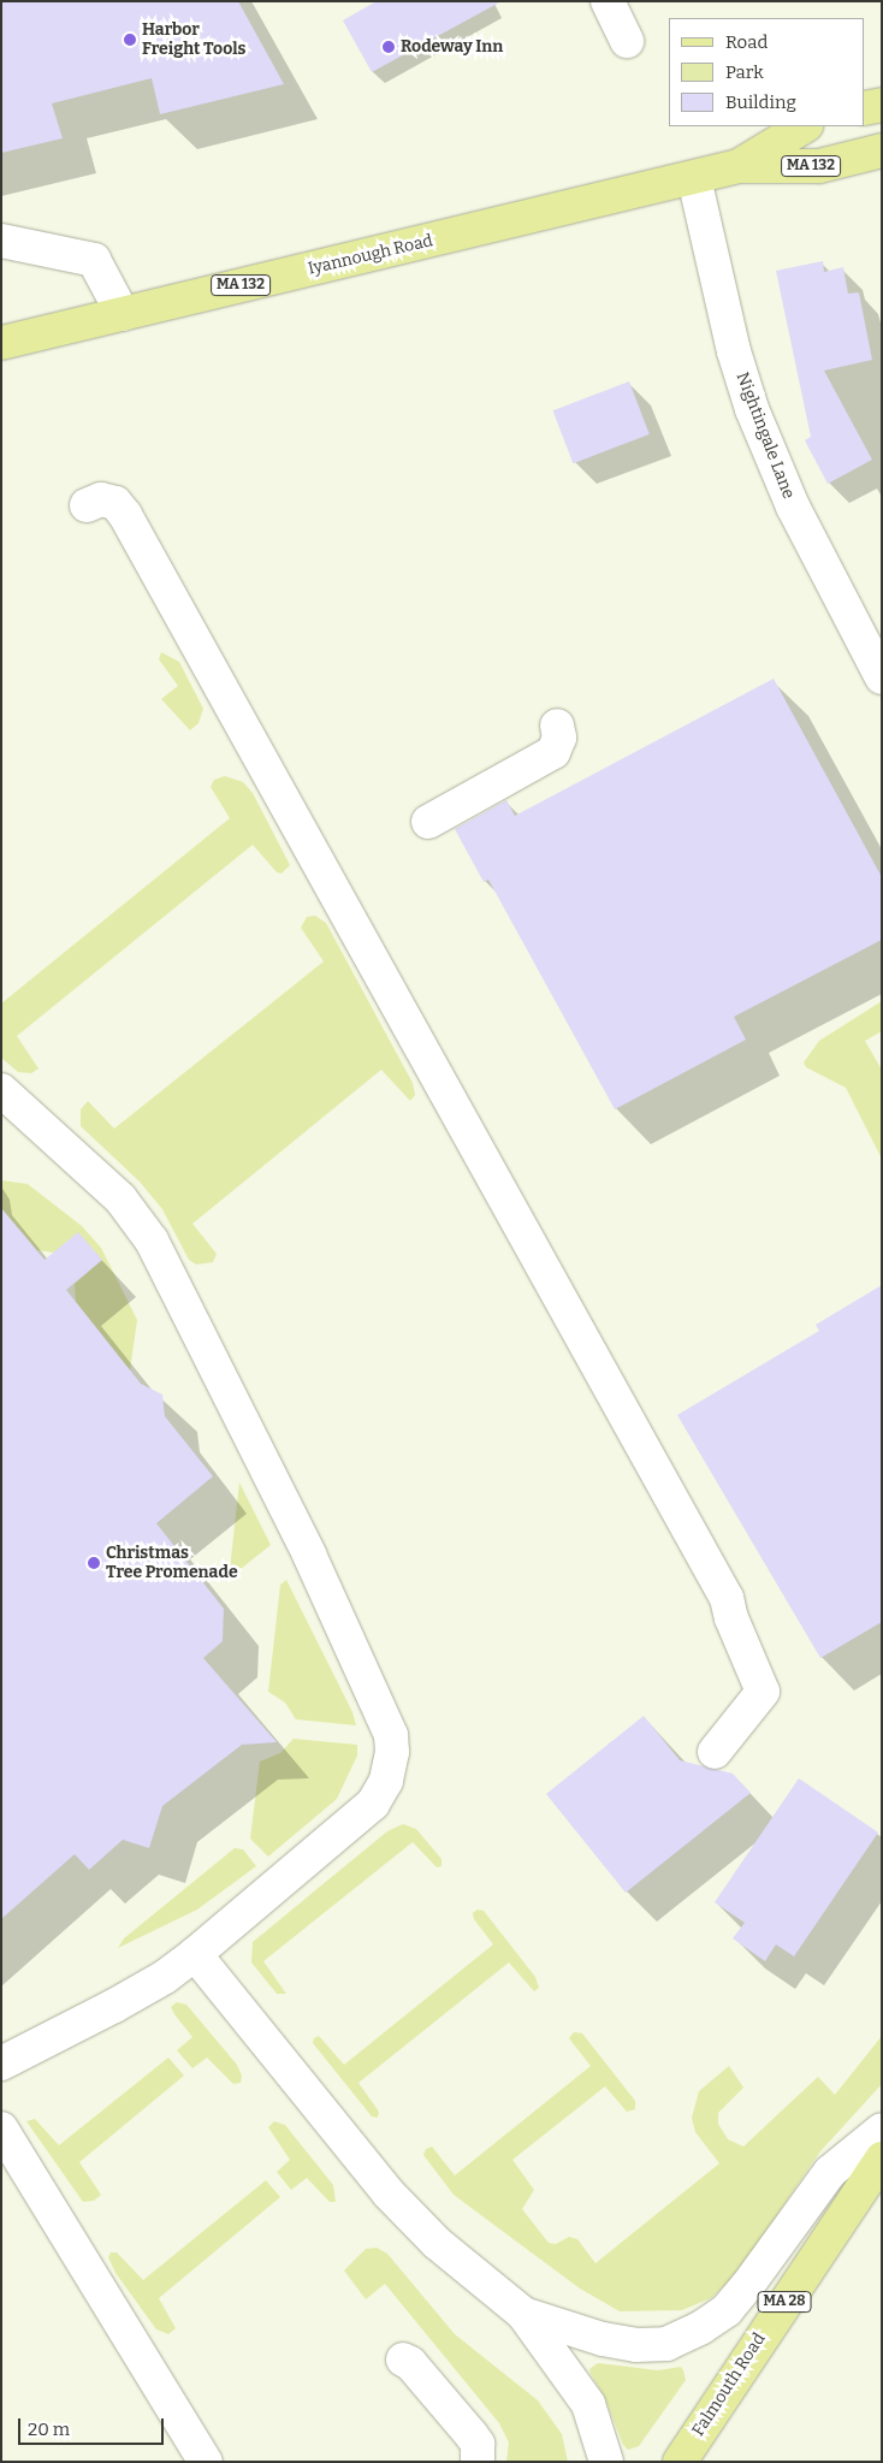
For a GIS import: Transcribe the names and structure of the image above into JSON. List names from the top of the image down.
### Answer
{
  "streets": {
    "main road": [
      "MA 132",
      "Iyannough Road",
      "MA 28",
      "Falmouth Road"
    ],
    "street": ["Nightingale Lane"]
  },
  "crossings": [
    ["Iyannough Road", "Nightingale Lane"]
  ],
  "places": ["Harbor Freight Tools", "Rodeway Inn", "Christmas Tree Promenade"],
  "legend": ["Road", "Park", "Building"],
  "scale_bar": "20 m"
}
